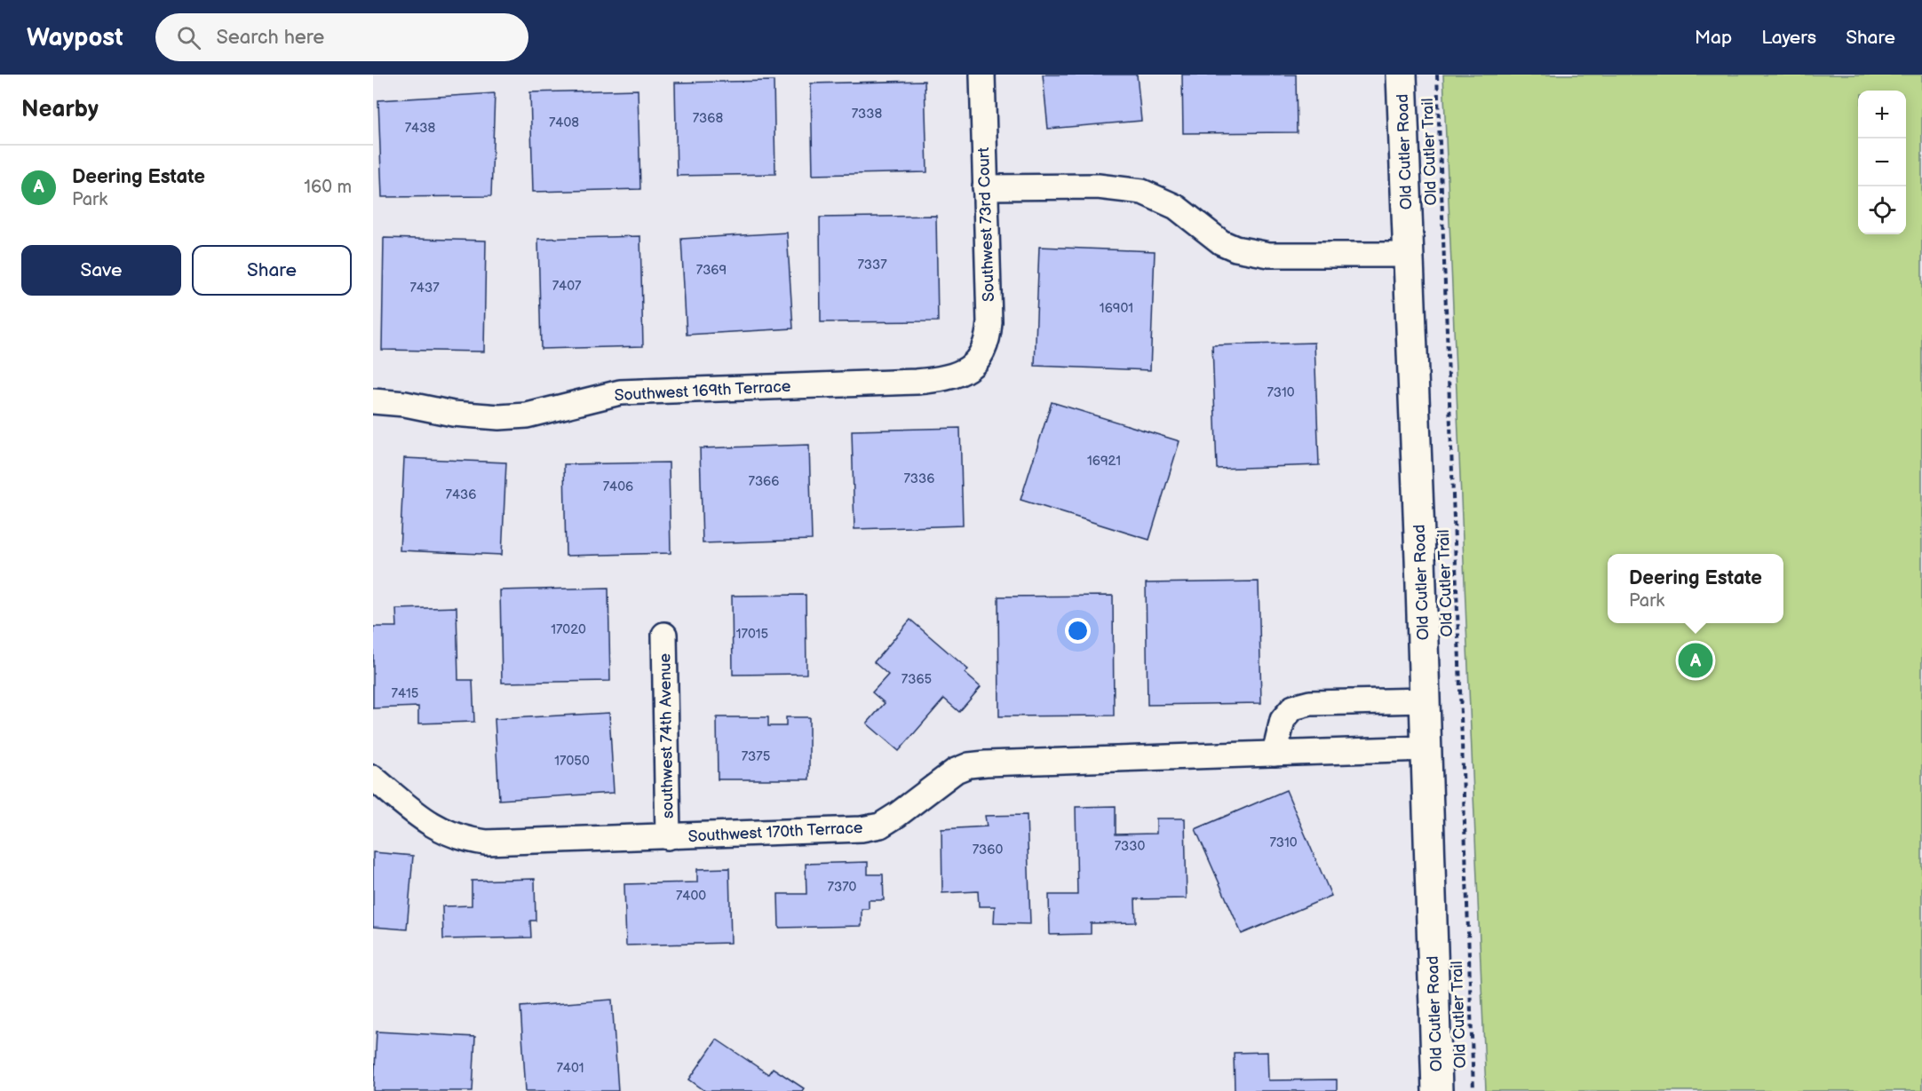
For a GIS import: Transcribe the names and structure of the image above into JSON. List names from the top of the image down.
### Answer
{
  "streets": {
    "main road": ["Old Cutler Road"],
    "street": [
      "Southwest 73rd Court",
      "Southwest 169th Terrace",
      "southwest 74th Avenue",
      "Southwest 170th Terrace"
    ],
    "path": ["Old Cutler Trail"]
  },
  "crossings": [
    ["Old Cutler Road", "Southwest 170th Terrace"],
    ["Southwest 73rd Court", "Southwest 169th Terrace"],
    ["southwest 74th Avenue", "Southwest 170th Terrace"]
  ],
  "house_numbers": [
    "7338",
    "7368",
    "7408",
    "7438",
    "7337",
    "7369",
    "7407",
    "7437",
    "16901",
    "7310",
    "16921",
    "7336",
    "7366",
    "7406",
    "7436",
    "17020",
    "17015",
    "7365",
    "7415",
    "7375",
    "17050",
    "7310",
    "7330",
    "7360",
    "7370",
    "7400",
    "7401"
  ],
  "page": {
    "header": "Waypost",
    "search": "Search here",
    "nav": ["Map", "Layers", "Share"],
    "heading": "Nearby",
    "map_buttons": ["+", "−"],
    "list": [
      {
        "mark": "A",
        "name": "Deering Estate",
        "note": "Park",
        "value": "160 m"
      }
    ],
    "buttons": ["Save", "Share"],
    "popup": ["Deering Estate", "Park"],
    "pins": "A"
  }
}
